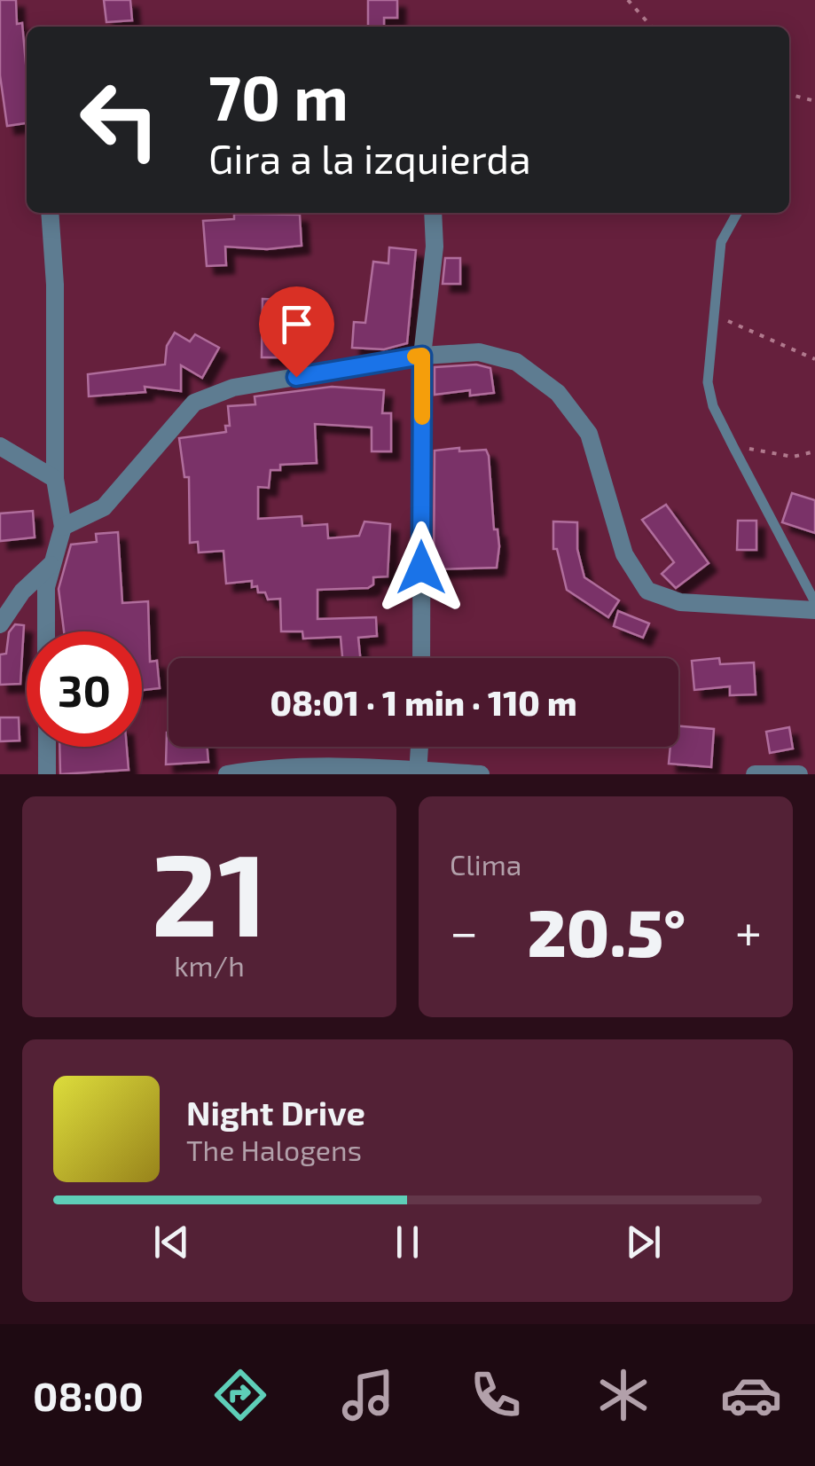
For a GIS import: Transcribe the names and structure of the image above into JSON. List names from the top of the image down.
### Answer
{
  "page": {
    "turn": ["70 m", "Gira a la izquierda"],
    "limit": "30",
    "trip": "08:01 · 1 min · 110 m",
    "tile": [
      ["21", "km/h"],
      "Clima"
    ],
    "heat": ["−", "20.5°", "+"],
    "song": ["Night Drive", "The Halogens"],
    "tabs": "08:00"
  }
}
